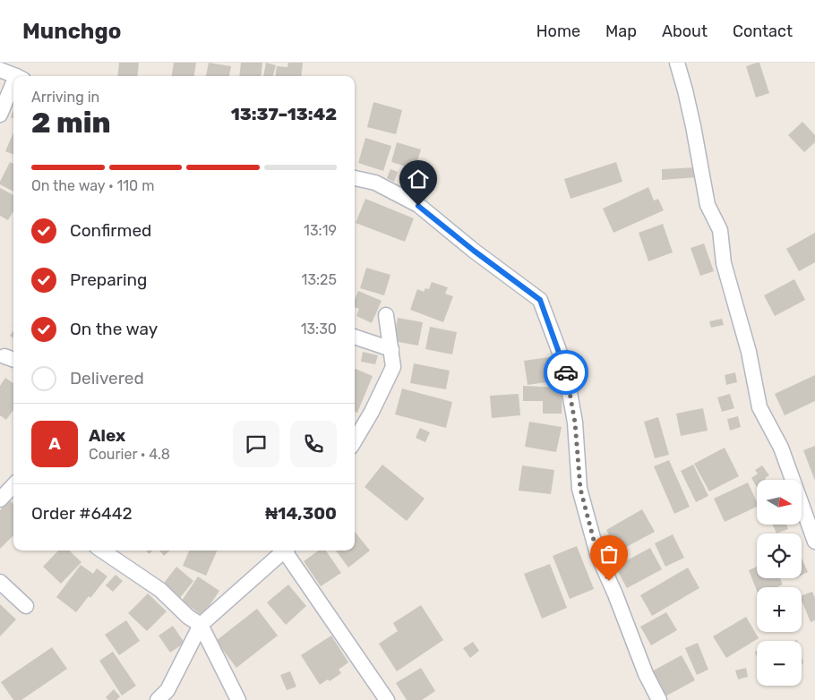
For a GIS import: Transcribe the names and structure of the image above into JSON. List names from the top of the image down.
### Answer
{
  "north": "right",
  "page": {
    "header": "Munchgo",
    "nav": [
      "Home",
      "Map",
      "About",
      "Contact"
    ],
    "heading": ["2 min", "Arriving in", "13:37–13:42"],
    "panel": [
      "Alex",
      "Courier · 4.8",
      "Order #6442",
      "₦14,300"
    ],
    "bar": "On the way · 110 m",
    "list": [
      ["Confirmed", "13:19"],
      ["Preparing", "13:25"],
      ["On the way", "13:30"],
      "Delivered"
    ],
    "round": "A",
    "map_buttons": ["+", "−"]
  }
}
